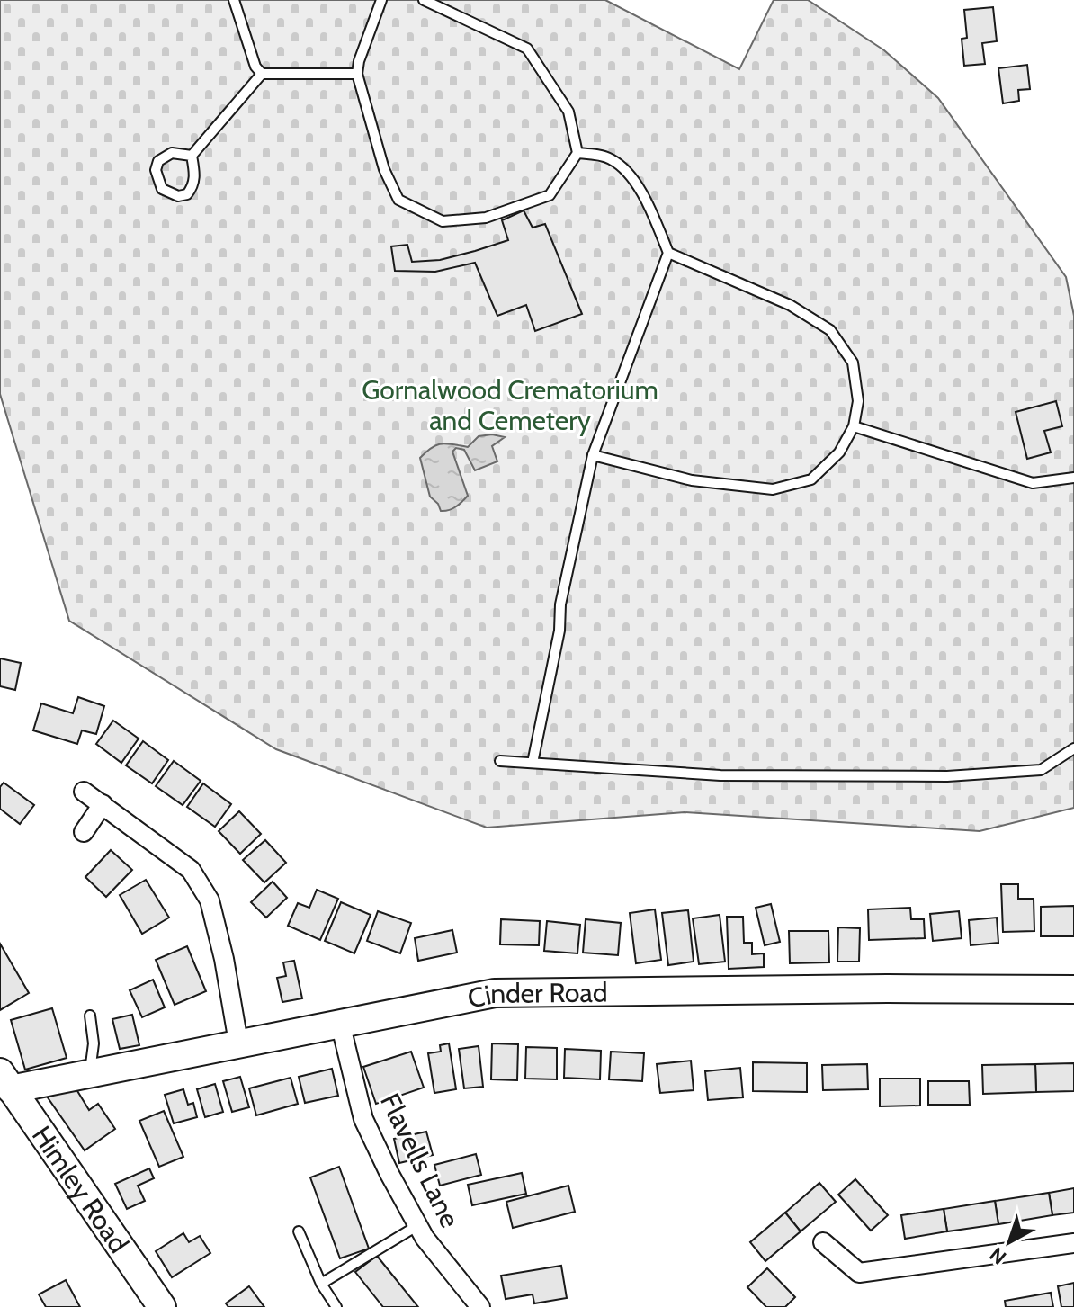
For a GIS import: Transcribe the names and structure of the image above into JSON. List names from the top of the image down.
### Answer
{
  "streets": {
    "main road": ["Cinder Road", "Himley Road"],
    "street": ["Flavells Lane"]
  },
  "crossings": [
    ["Cinder Road", "Flavells Lane"],
    ["Cinder Road", "Himley Road"]
  ],
  "parks": ["Gornalwood Crematorium and Cemetery"],
  "north": "bottom left"
}
